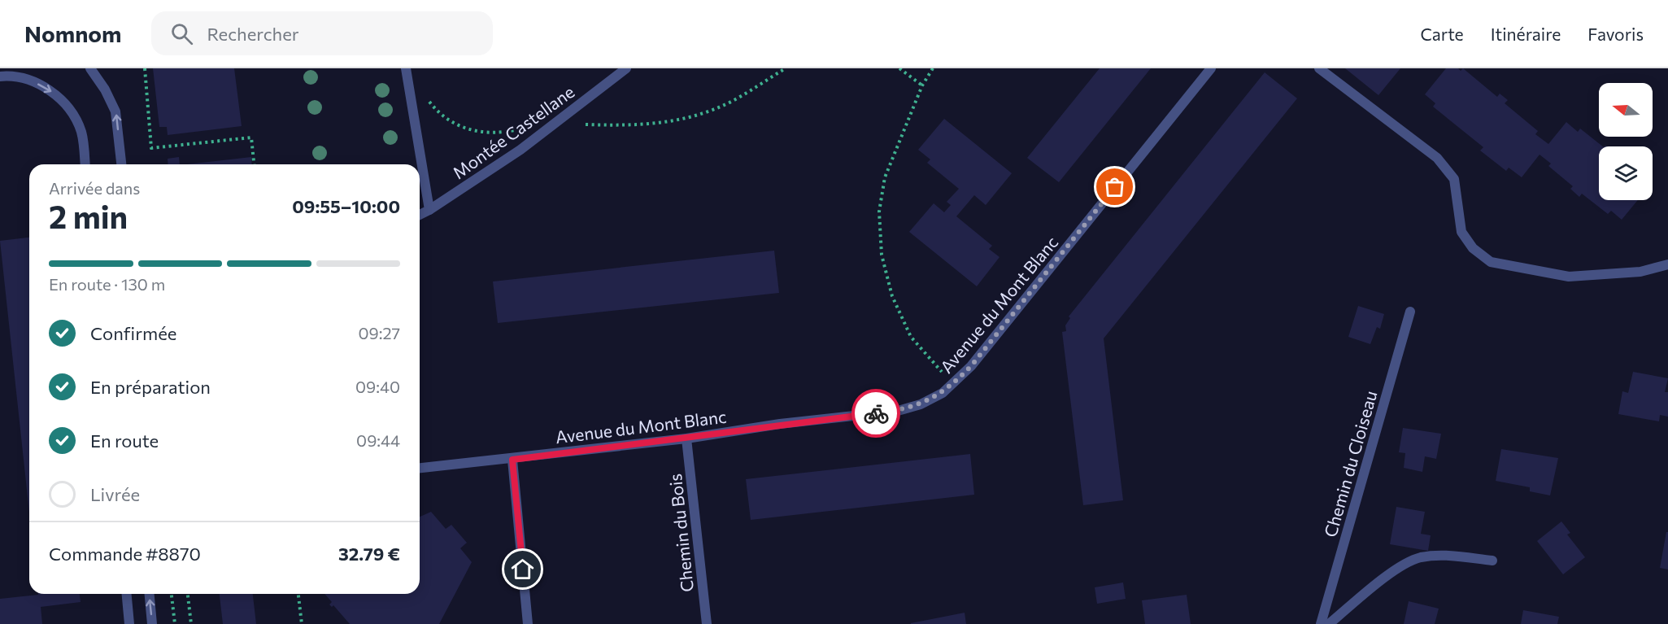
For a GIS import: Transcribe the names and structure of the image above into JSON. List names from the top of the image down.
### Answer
{
  "streets": {
    "street": [
      "Montée Castellane",
      "Avenue du Mont Blanc",
      "Chemin du Cloiseau",
      "Chemin du Bois"
    ]
  },
  "crossings": [
    ["Avenue du Mont Blanc", "Chemin du Bois"]
  ],
  "north": "left",
  "page": {
    "header": "Nomnom",
    "search": "Rechercher",
    "nav": ["Carte", "Itinéraire", "Favoris"],
    "heading": ["2 min", "Arrivée dans", "09:55–10:00"],
    "panel": ["Commande #8870", "32.79 €"],
    "bar": "En route · 130 m",
    "list": [
      ["Confirmée", "09:27"],
      ["En préparation", "09:40"],
      ["En route", "09:44"],
      "Livrée"
    ]
  }
}
